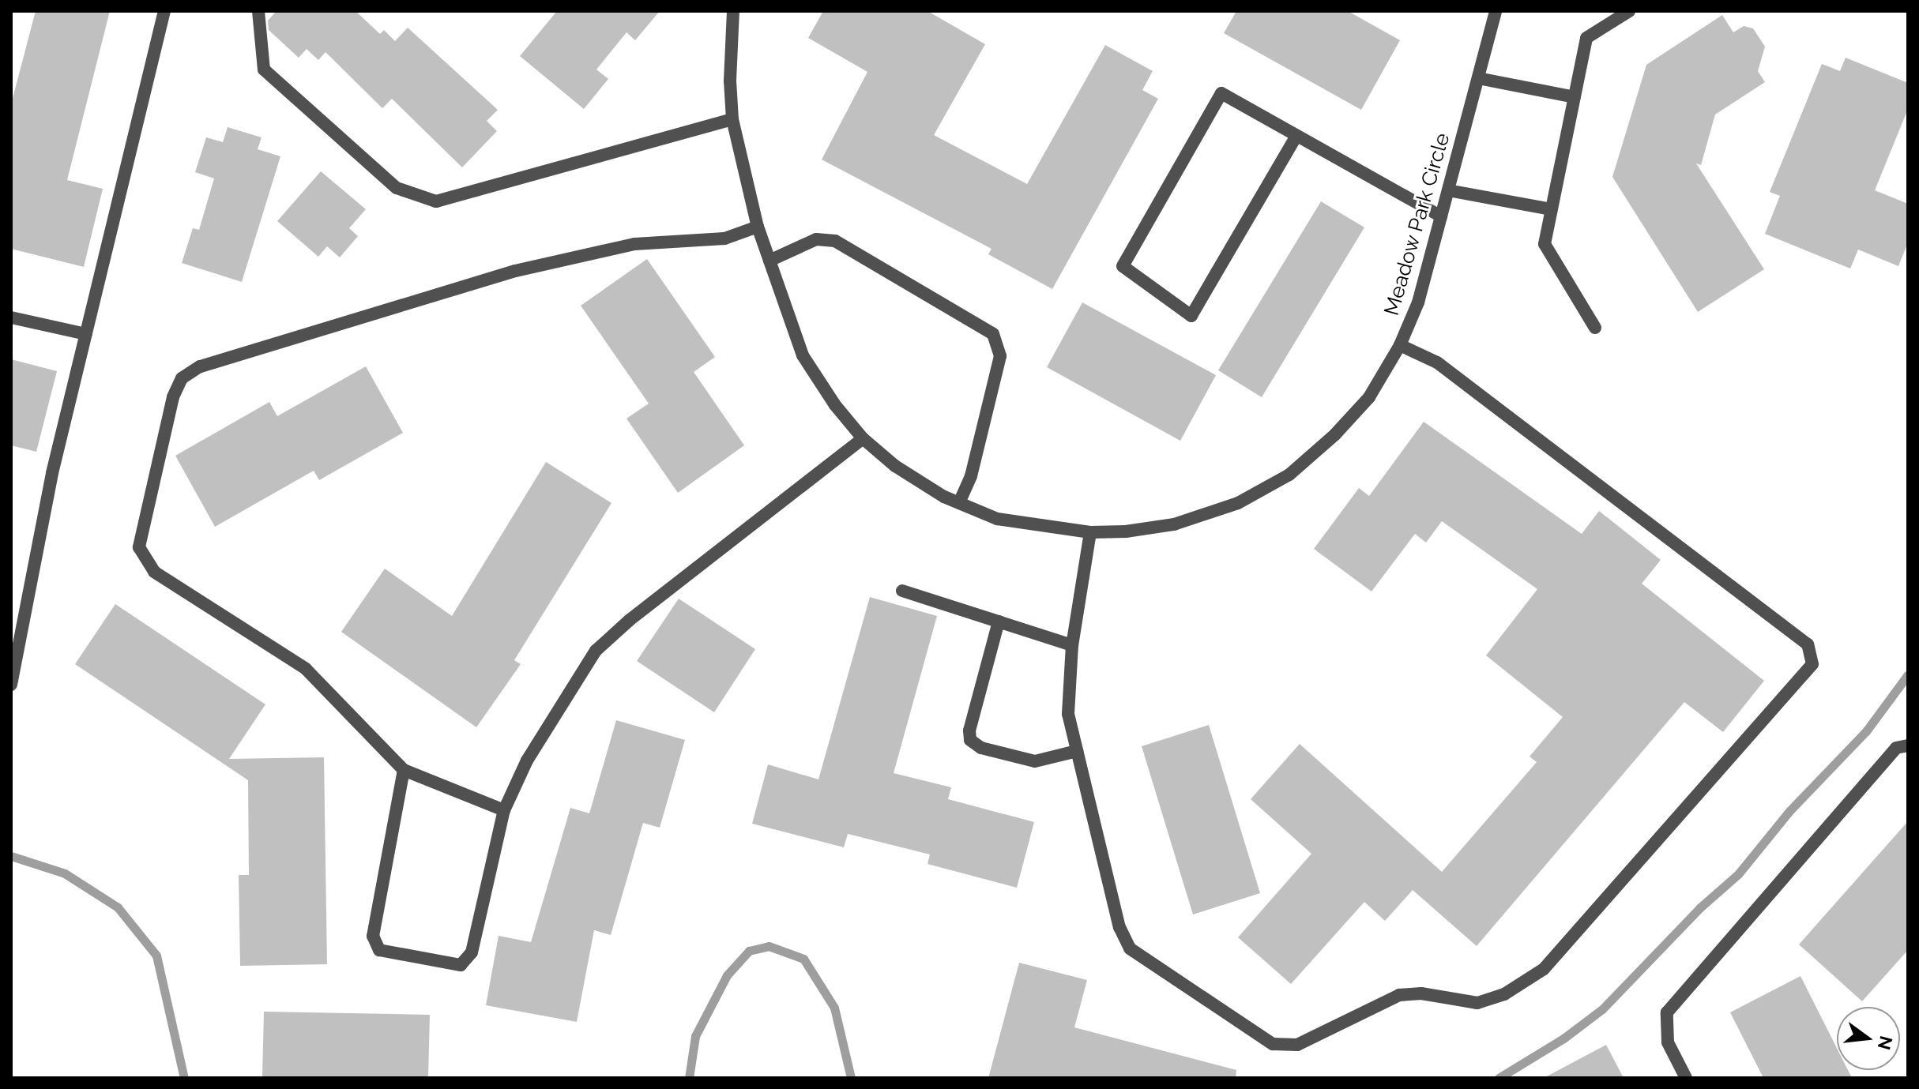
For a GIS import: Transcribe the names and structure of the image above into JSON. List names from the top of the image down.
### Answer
{
  "streets": {
    "street": ["Meadow Park Circle"]
  },
  "north": "right"
}
